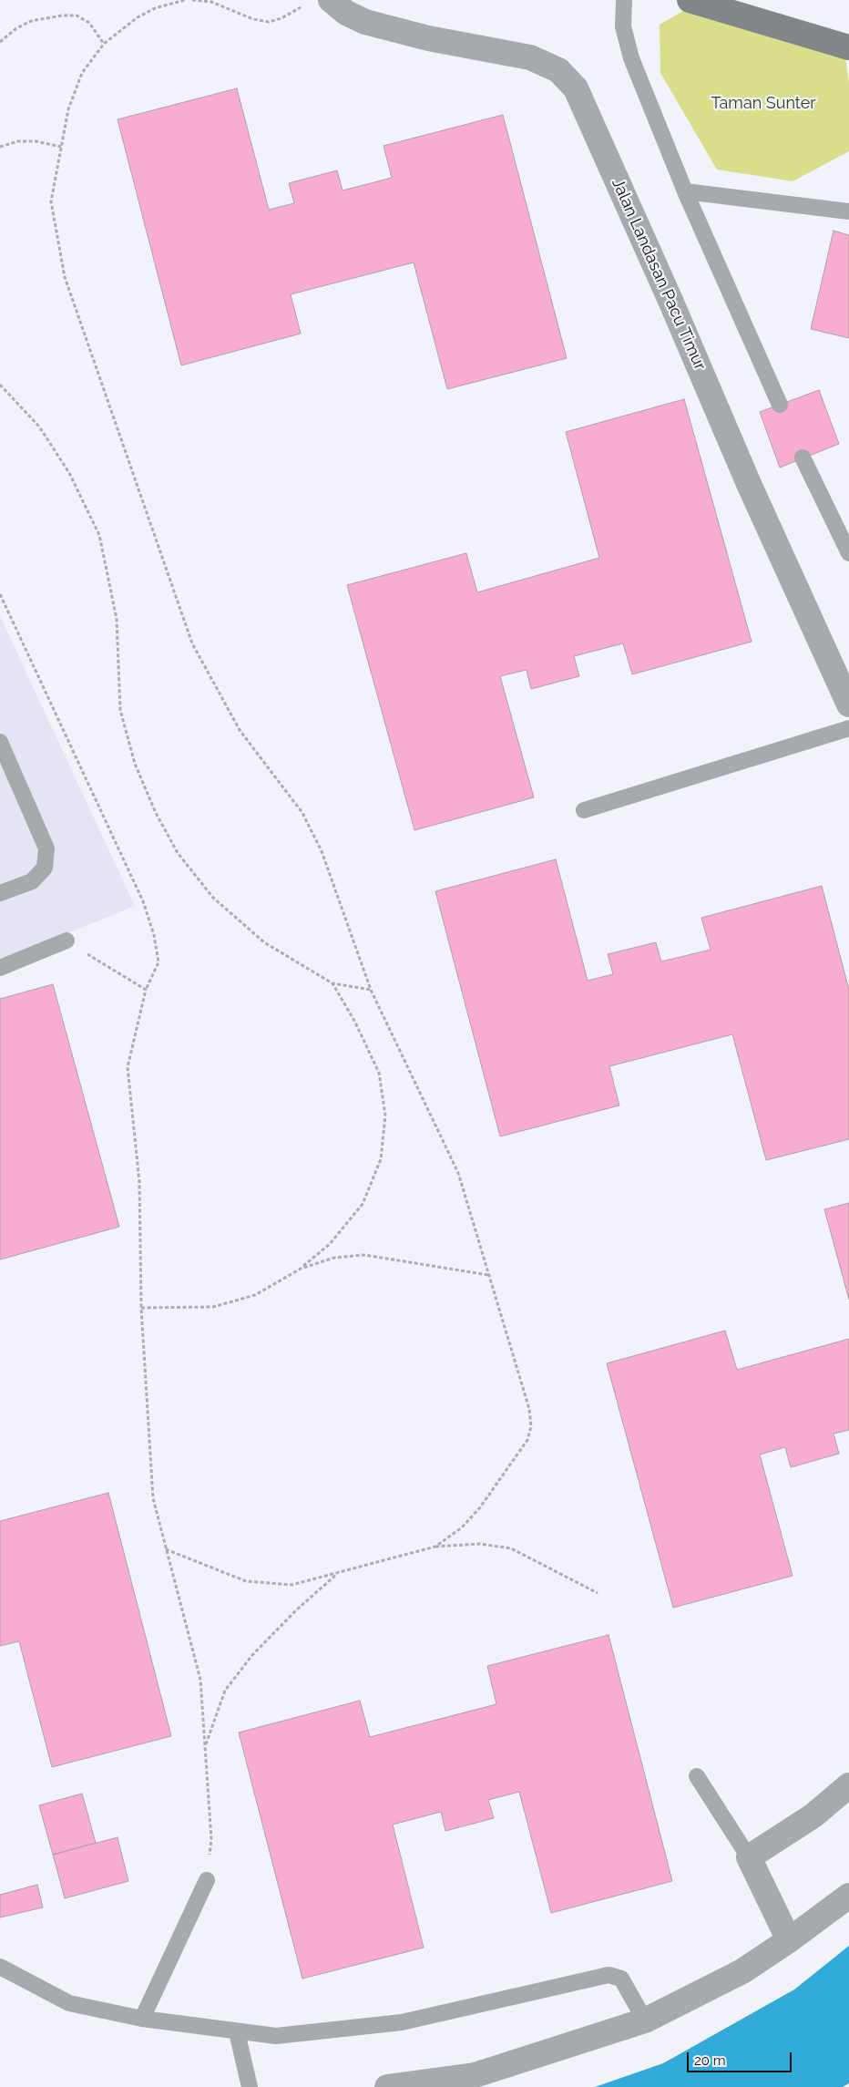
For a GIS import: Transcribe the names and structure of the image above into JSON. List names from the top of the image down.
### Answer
{
  "streets": {
    "street": ["Jalan Landasan Pacu Timur"]
  },
  "parks": ["Taman Sunter"],
  "scale_bar": "20 m"
}
